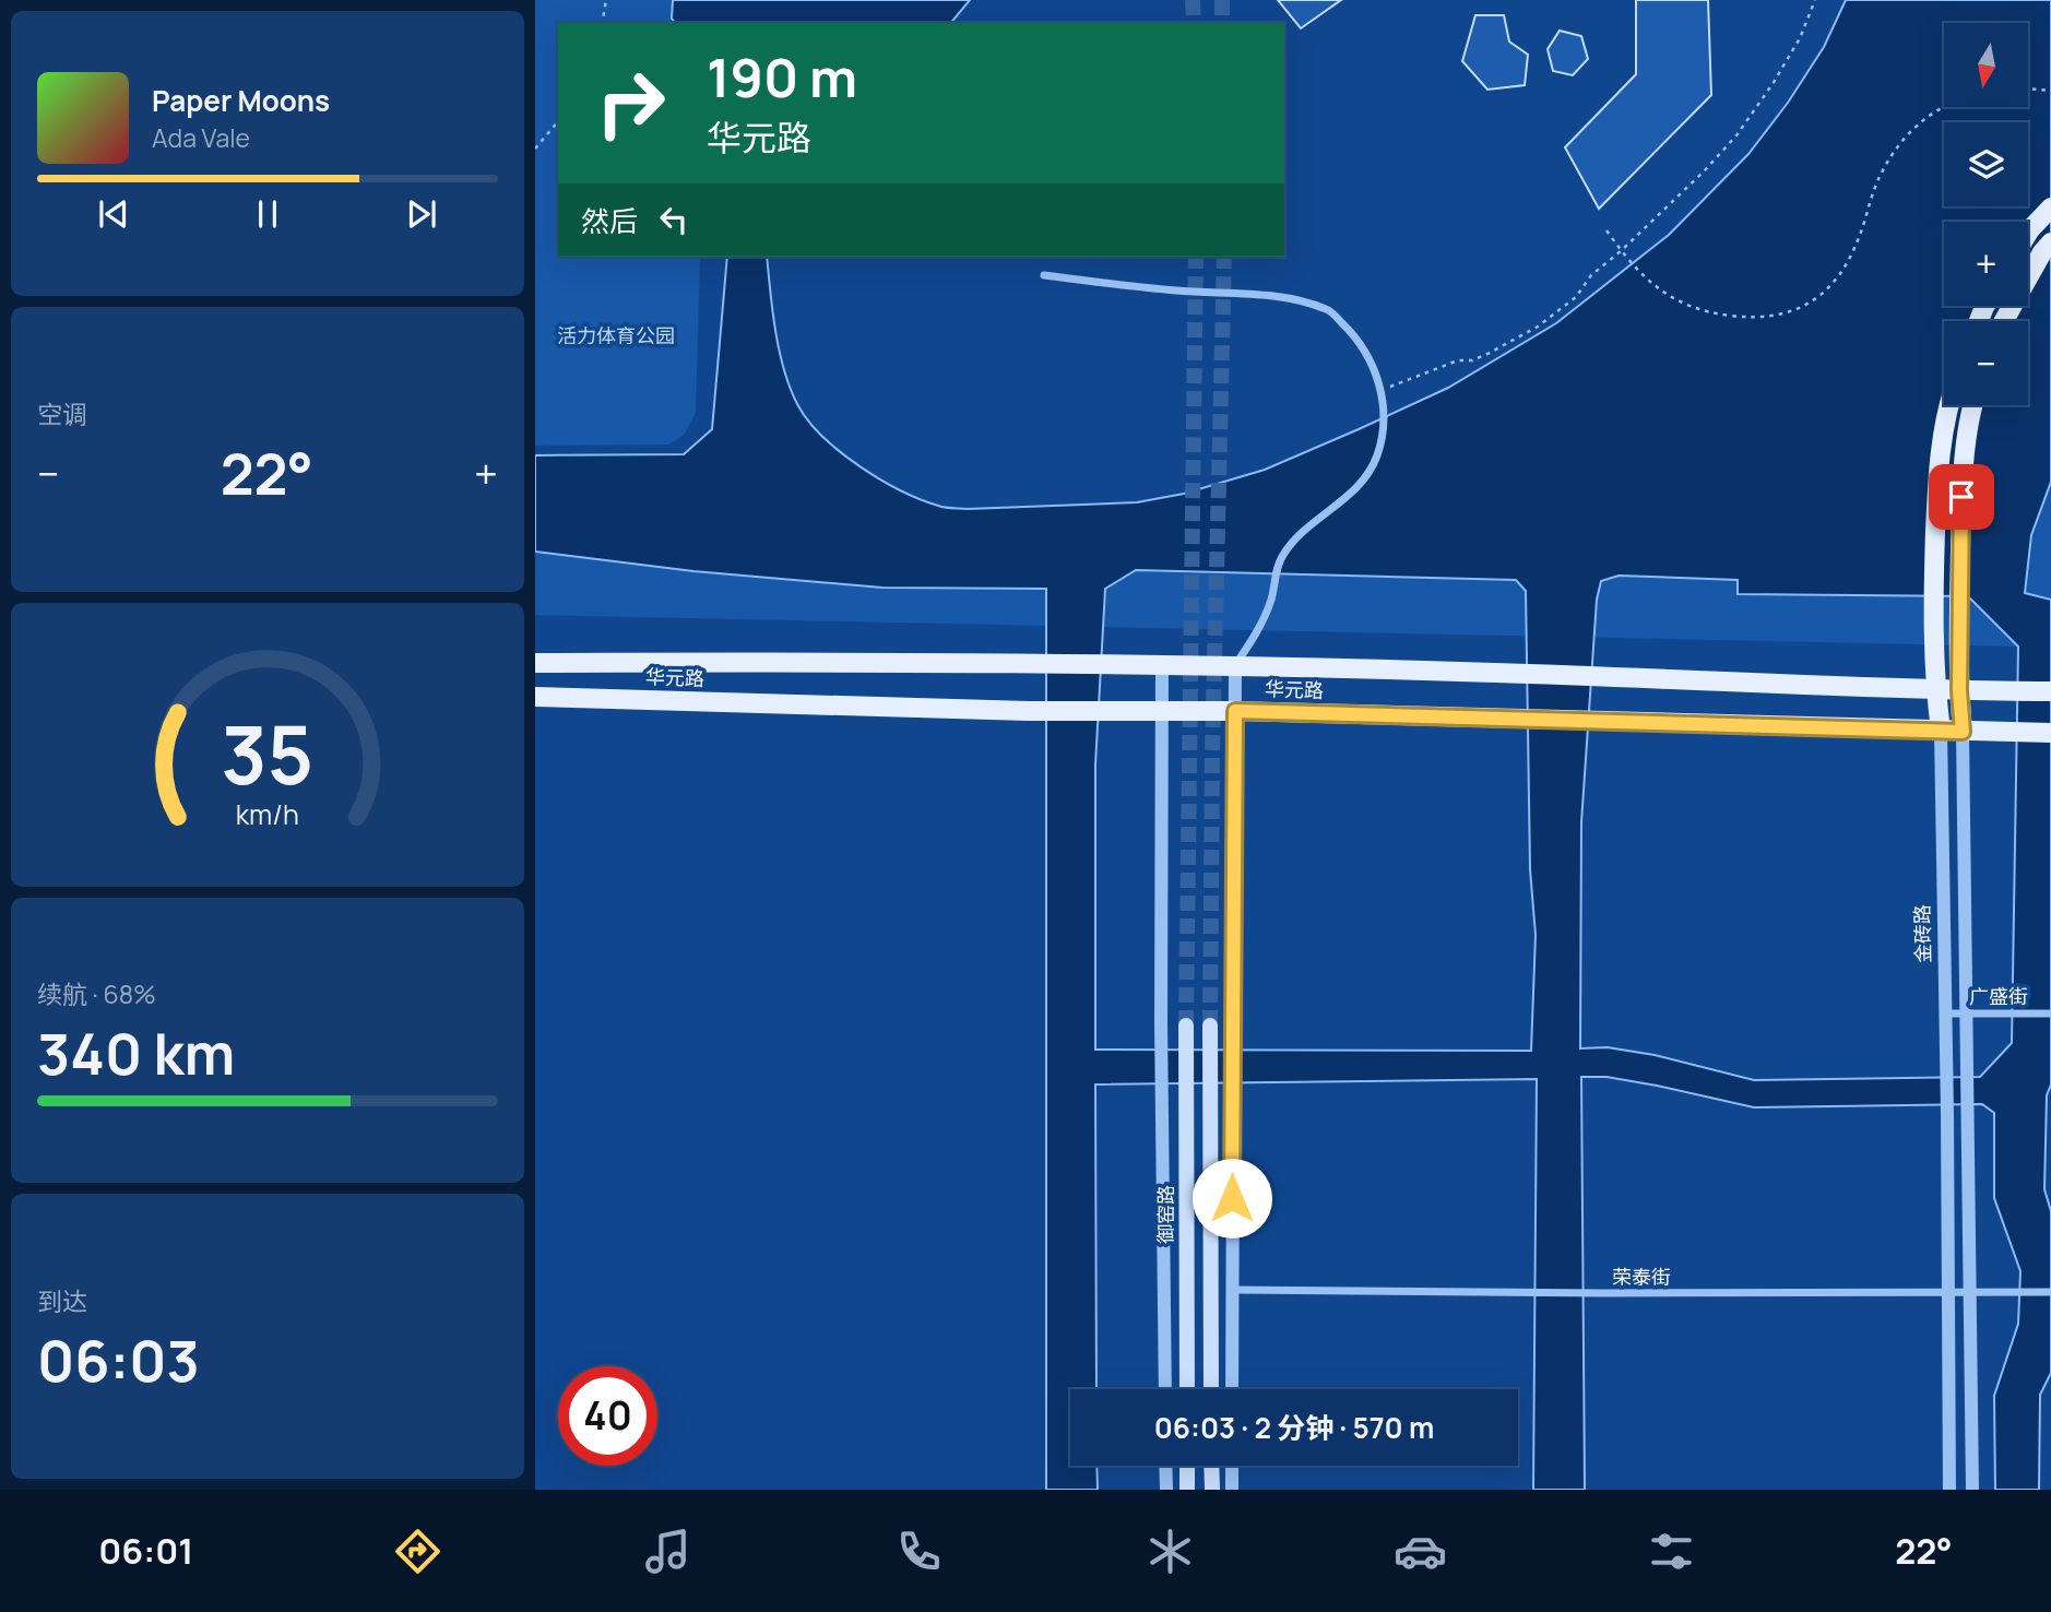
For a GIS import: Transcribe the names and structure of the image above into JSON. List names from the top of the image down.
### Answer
{
  "streets": {
    "main road": ["华元路", "金砖路", "御窑路"],
    "street": ["广盛街", "荣泰街"]
  },
  "crossings": [
    ["华元路", "金砖路"],
    ["金砖路", "广盛街"],
    ["金砖路", "荣泰街"]
  ],
  "parks": ["活力体育公园"],
  "north": "bottom",
  "page": {
    "map_buttons": ["+", "−"],
    "turn": ["190 m", "华元路"],
    "song": ["Paper Moons", "Ada Vale"],
    "then": "然后",
    "tile": [
      "空调",
      ["续航 · 68%", "340 km"],
      ["到达", "06:03"]
    ],
    "heat": ["−", "22°", "+"],
    "limit": "40",
    "trip": "06:03 · 2 分钟 · 570 m",
    "tabs": ["06:01", "22°"],
    "gauge": ["35", "km/h"]
  }
}
